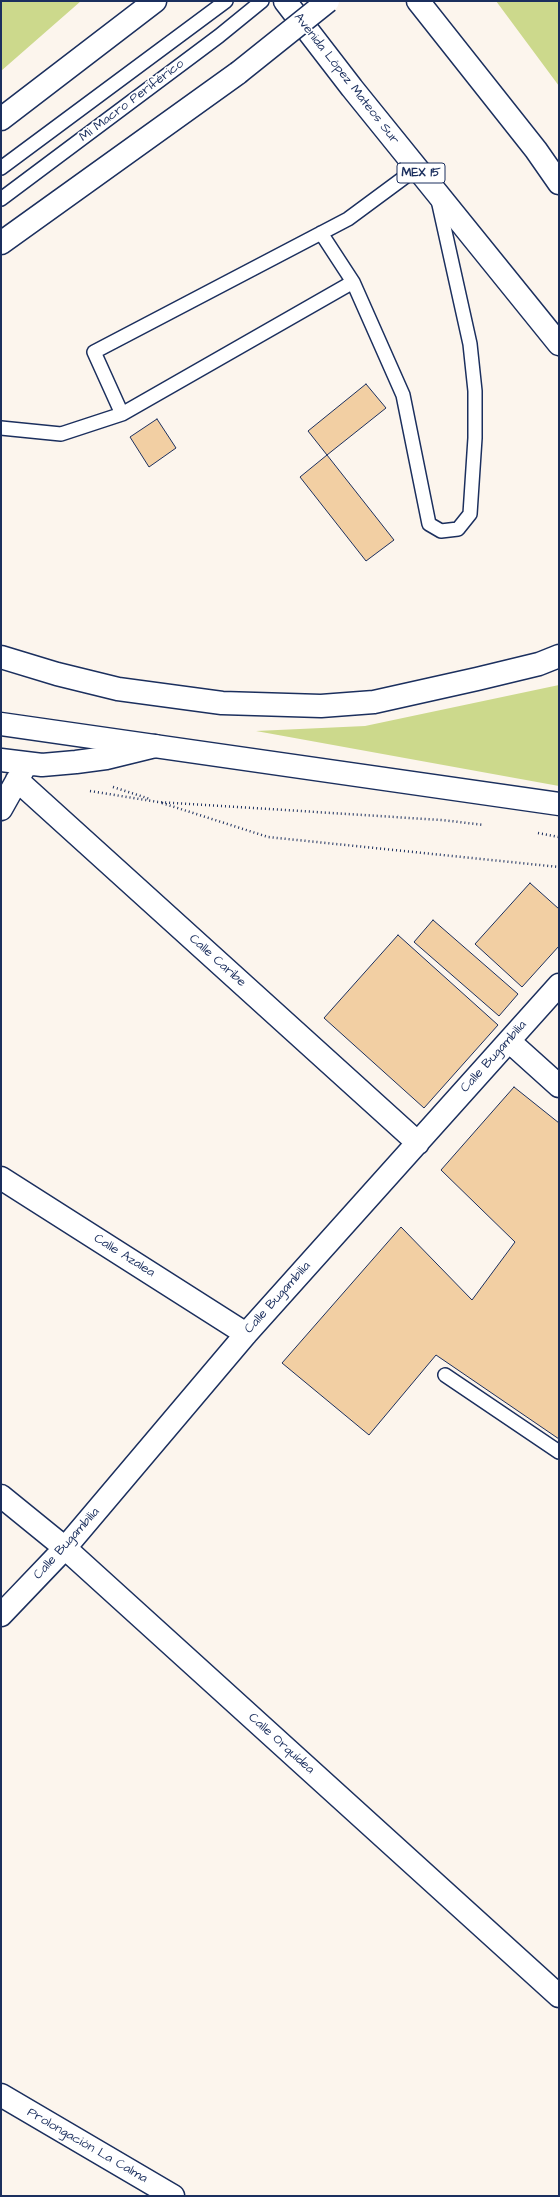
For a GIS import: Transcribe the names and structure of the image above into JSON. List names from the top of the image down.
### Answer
{
  "streets": {
    "main road": [
      "Avenida López Mateos Sur",
      "MEX 15",
      "Calle Caribe",
      "Calle Bugambilia",
      "Calle Azalea",
      "Calle Orquídea",
      "Prolongación La Calma"
    ],
    "lane": ["Mi Macro Periférico"]
  },
  "crossings": [
    ["Calle Caribe", "Calle Bugambilia"],
    ["Calle Bugambilia", "Calle Azalea"],
    ["Calle Bugambilia", "Calle Orquídea"]
  ]
}
